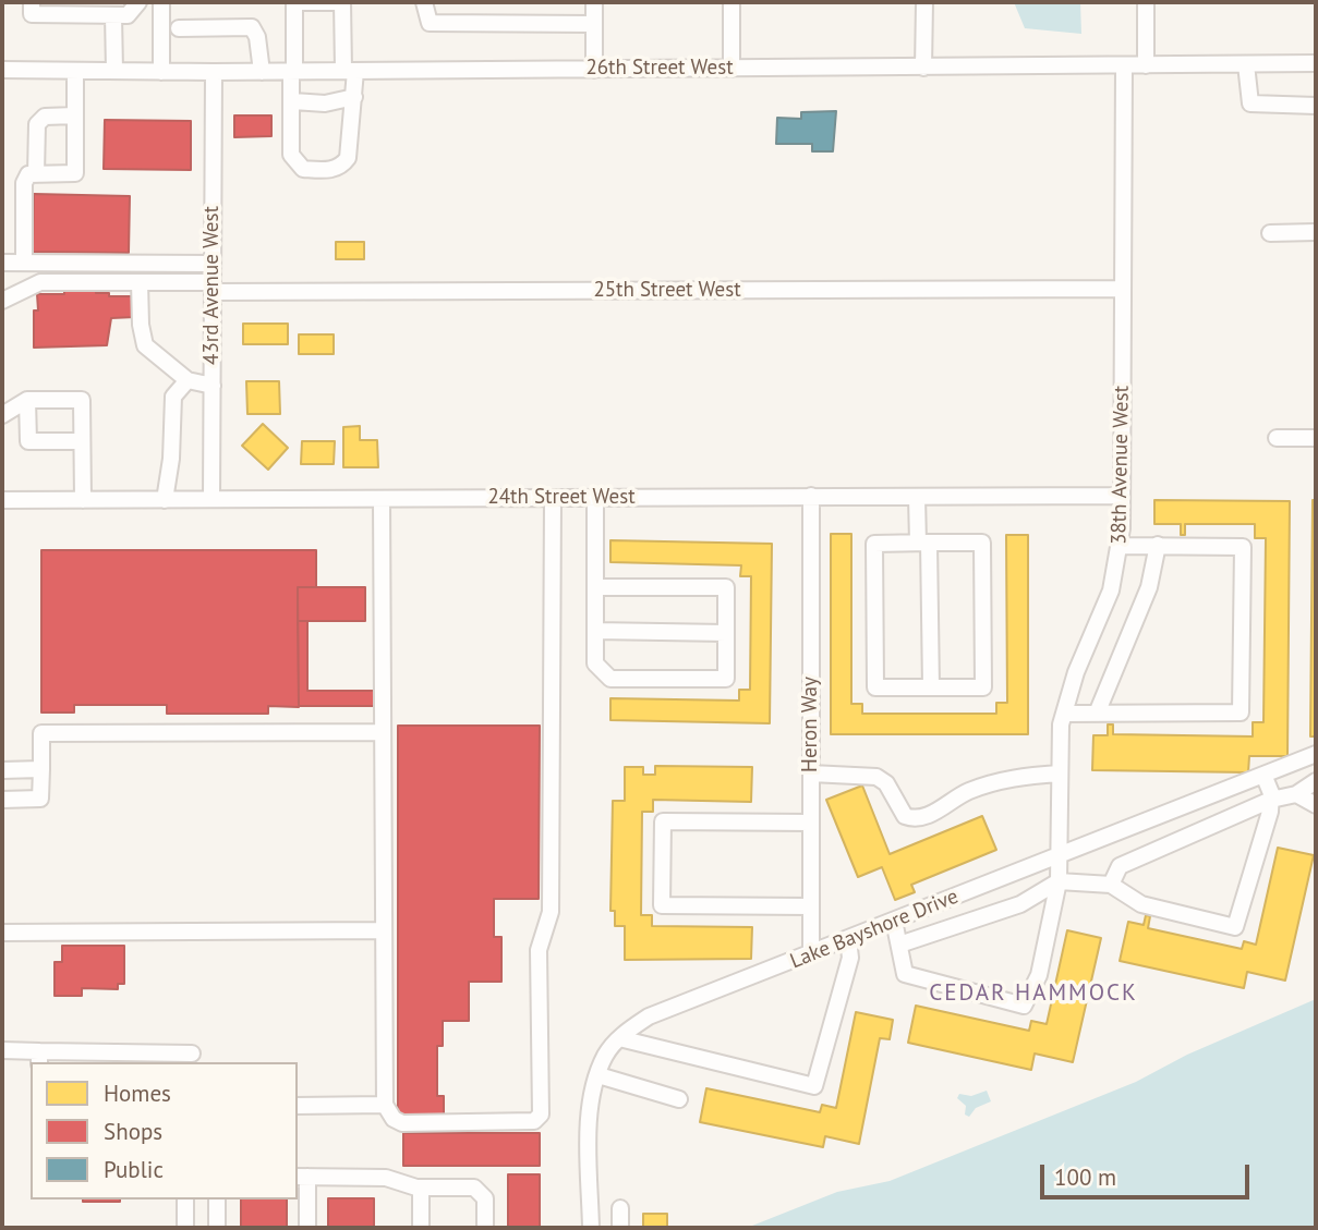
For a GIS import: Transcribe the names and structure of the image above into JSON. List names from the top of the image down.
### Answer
{
  "streets": {
    "street": [
      "26th Street West",
      "43rd Avenue West",
      "25th Street West",
      "38th Avenue West",
      "24th Street West",
      "Heron Way",
      "Lake Bayshore Drive"
    ]
  },
  "crossings": [
    ["26th Street West", "43rd Avenue West"],
    ["26th Street West", "38th Avenue West"],
    ["43rd Avenue West", "25th Street West"],
    ["43rd Avenue West", "24th Street West"],
    ["25th Street West", "38th Avenue West"],
    ["38th Avenue West", "24th Street West"],
    ["38th Avenue West", "Lake Bayshore Drive"],
    ["24th Street West", "Heron Way"],
    ["Heron Way", "Lake Bayshore Drive"]
  ],
  "districts": ["CEDAR HAMMOCK"],
  "legend": ["Homes", "Shops", "Public"],
  "scale_bar": "100 m"
}
